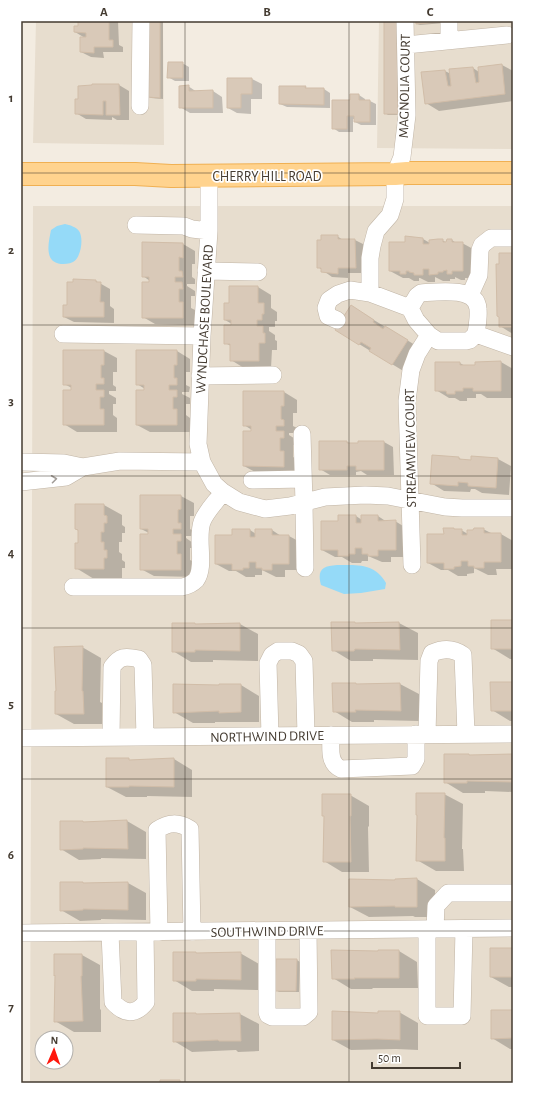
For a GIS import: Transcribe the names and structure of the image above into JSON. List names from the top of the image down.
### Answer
{
  "streets": {
    "main road": ["CHERRY HILL ROAD"],
    "street": [
      "MAGNOLIA COURT",
      "WYNDCHASE BOULEVARD",
      "STREAMVIEW COURT",
      "NORTHWIND DRIVE",
      "SOUTHWIND DRIVE"
    ]
  },
  "crossings": [
    ["MAGNOLIA COURT", "CHERRY HILL ROAD"],
    ["CHERRY HILL ROAD", "WYNDCHASE BOULEVARD"],
    ["WYNDCHASE BOULEVARD", "STREAMVIEW COURT"]
  ],
  "scale_bar": "50 m",
  "north": "top",
  "grid": {
    "columns": ["A", "B", "C"],
    "rows": [
      "1",
      "2",
      "3",
      "4",
      "5",
      "6",
      "7"
    ]
  }
}
